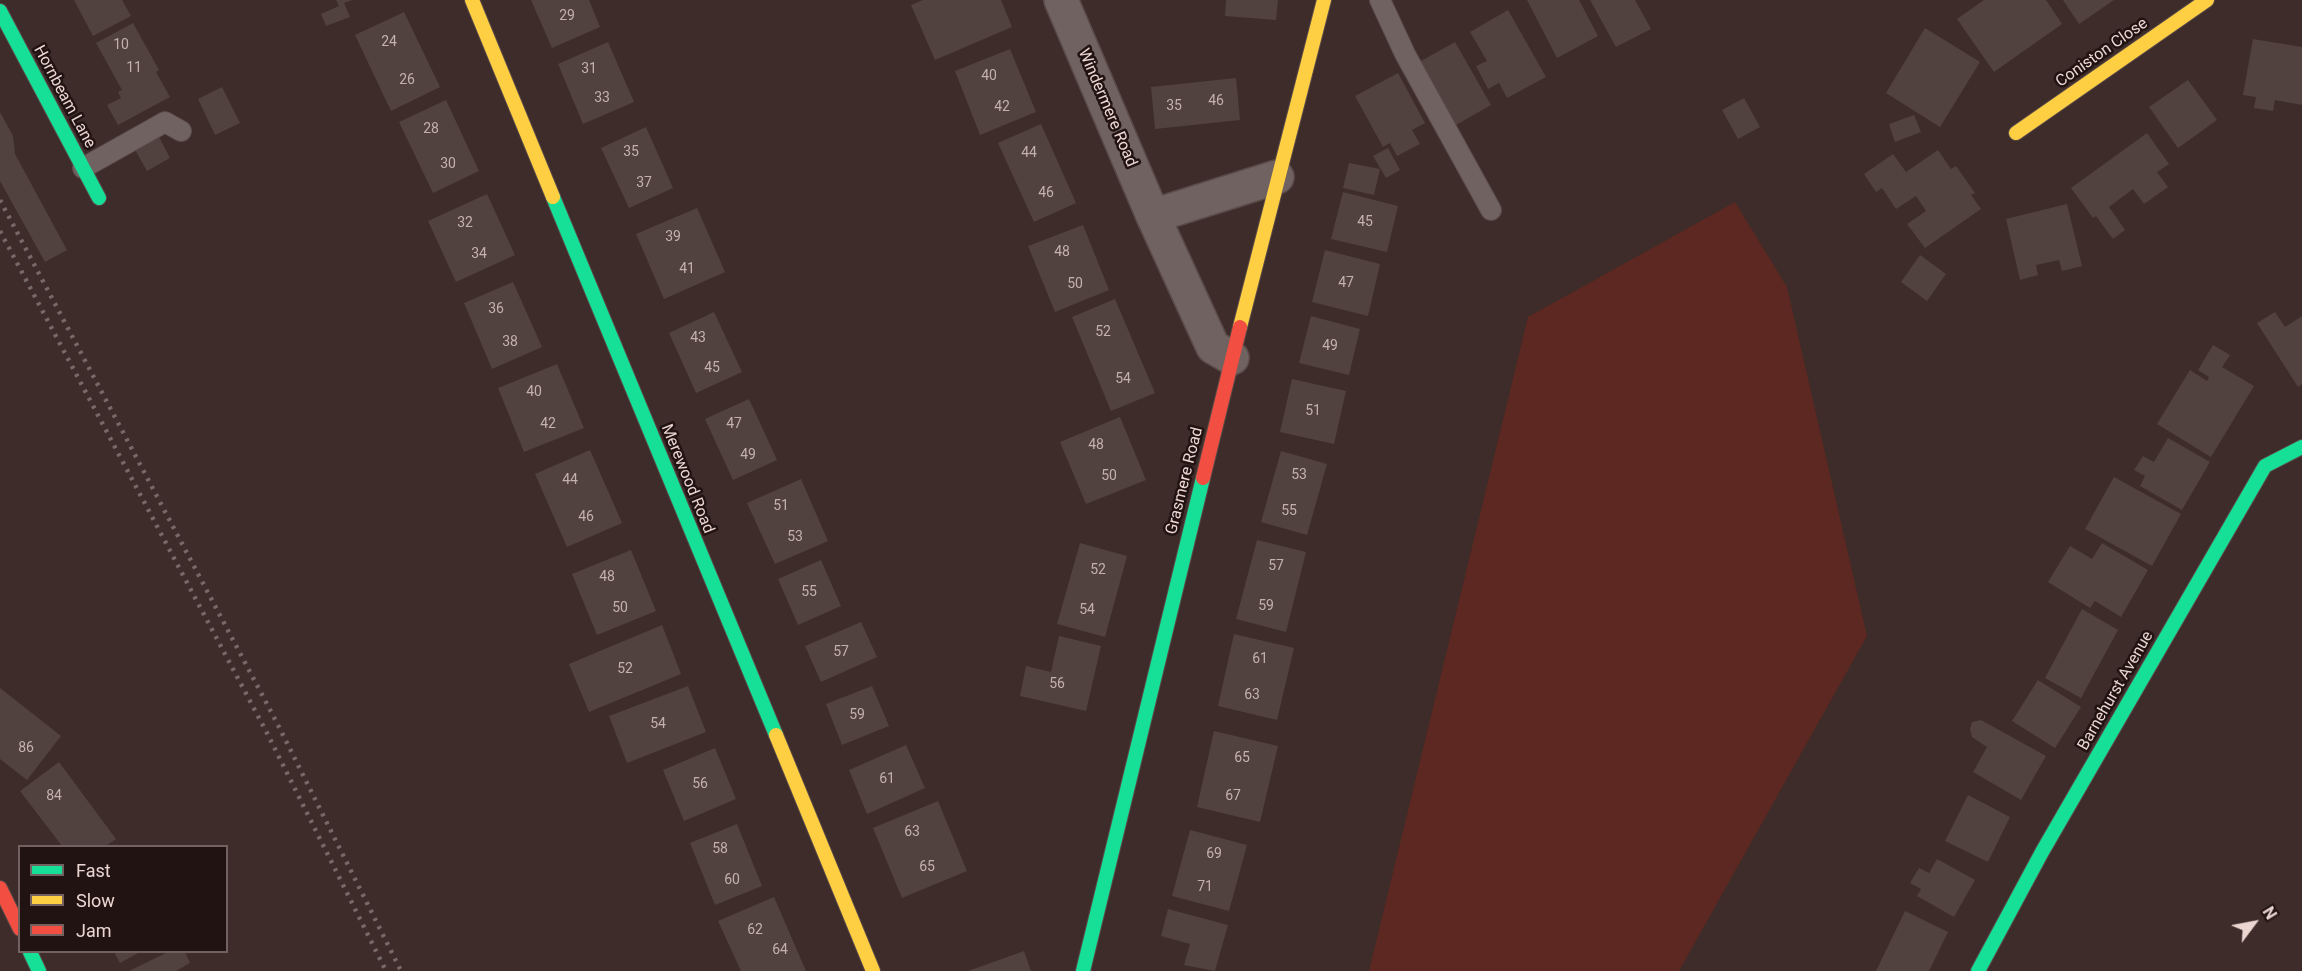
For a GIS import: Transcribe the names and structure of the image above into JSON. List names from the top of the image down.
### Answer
{
  "streets": {
    "street": [
      "Coniston Close",
      "Hornbeam Lane",
      "Windermere Road",
      "Merewood Road",
      "Grasmere Road",
      "Barnehurst Avenue"
    ]
  },
  "crossings": [
    ["Windermere Road", "Grasmere Road"]
  ],
  "house_numbers": [
    "29",
    "24",
    "10",
    "11",
    "31",
    "40",
    "26",
    "33",
    "46",
    "35",
    "42",
    "28",
    "35",
    "44",
    "30",
    "37",
    "46",
    "45",
    "32",
    "39",
    "48",
    "34",
    "41",
    "47",
    "50",
    "36",
    "52",
    "43",
    "38",
    "49",
    "45",
    "54",
    "40",
    "51",
    "42",
    "47",
    "48",
    "49",
    "53",
    "50",
    "44",
    "51",
    "55",
    "46",
    "53",
    "57",
    "52",
    "48",
    "55",
    "59",
    "50",
    "54",
    "57",
    "61",
    "52",
    "56",
    "63",
    "59",
    "54",
    "86",
    "65",
    "61",
    "56",
    "84",
    "67",
    "63",
    "58",
    "69",
    "65",
    "60",
    "71",
    "62",
    "64"
  ],
  "legend": ["Fast", "Slow", "Jam"],
  "north": "top right"
}
